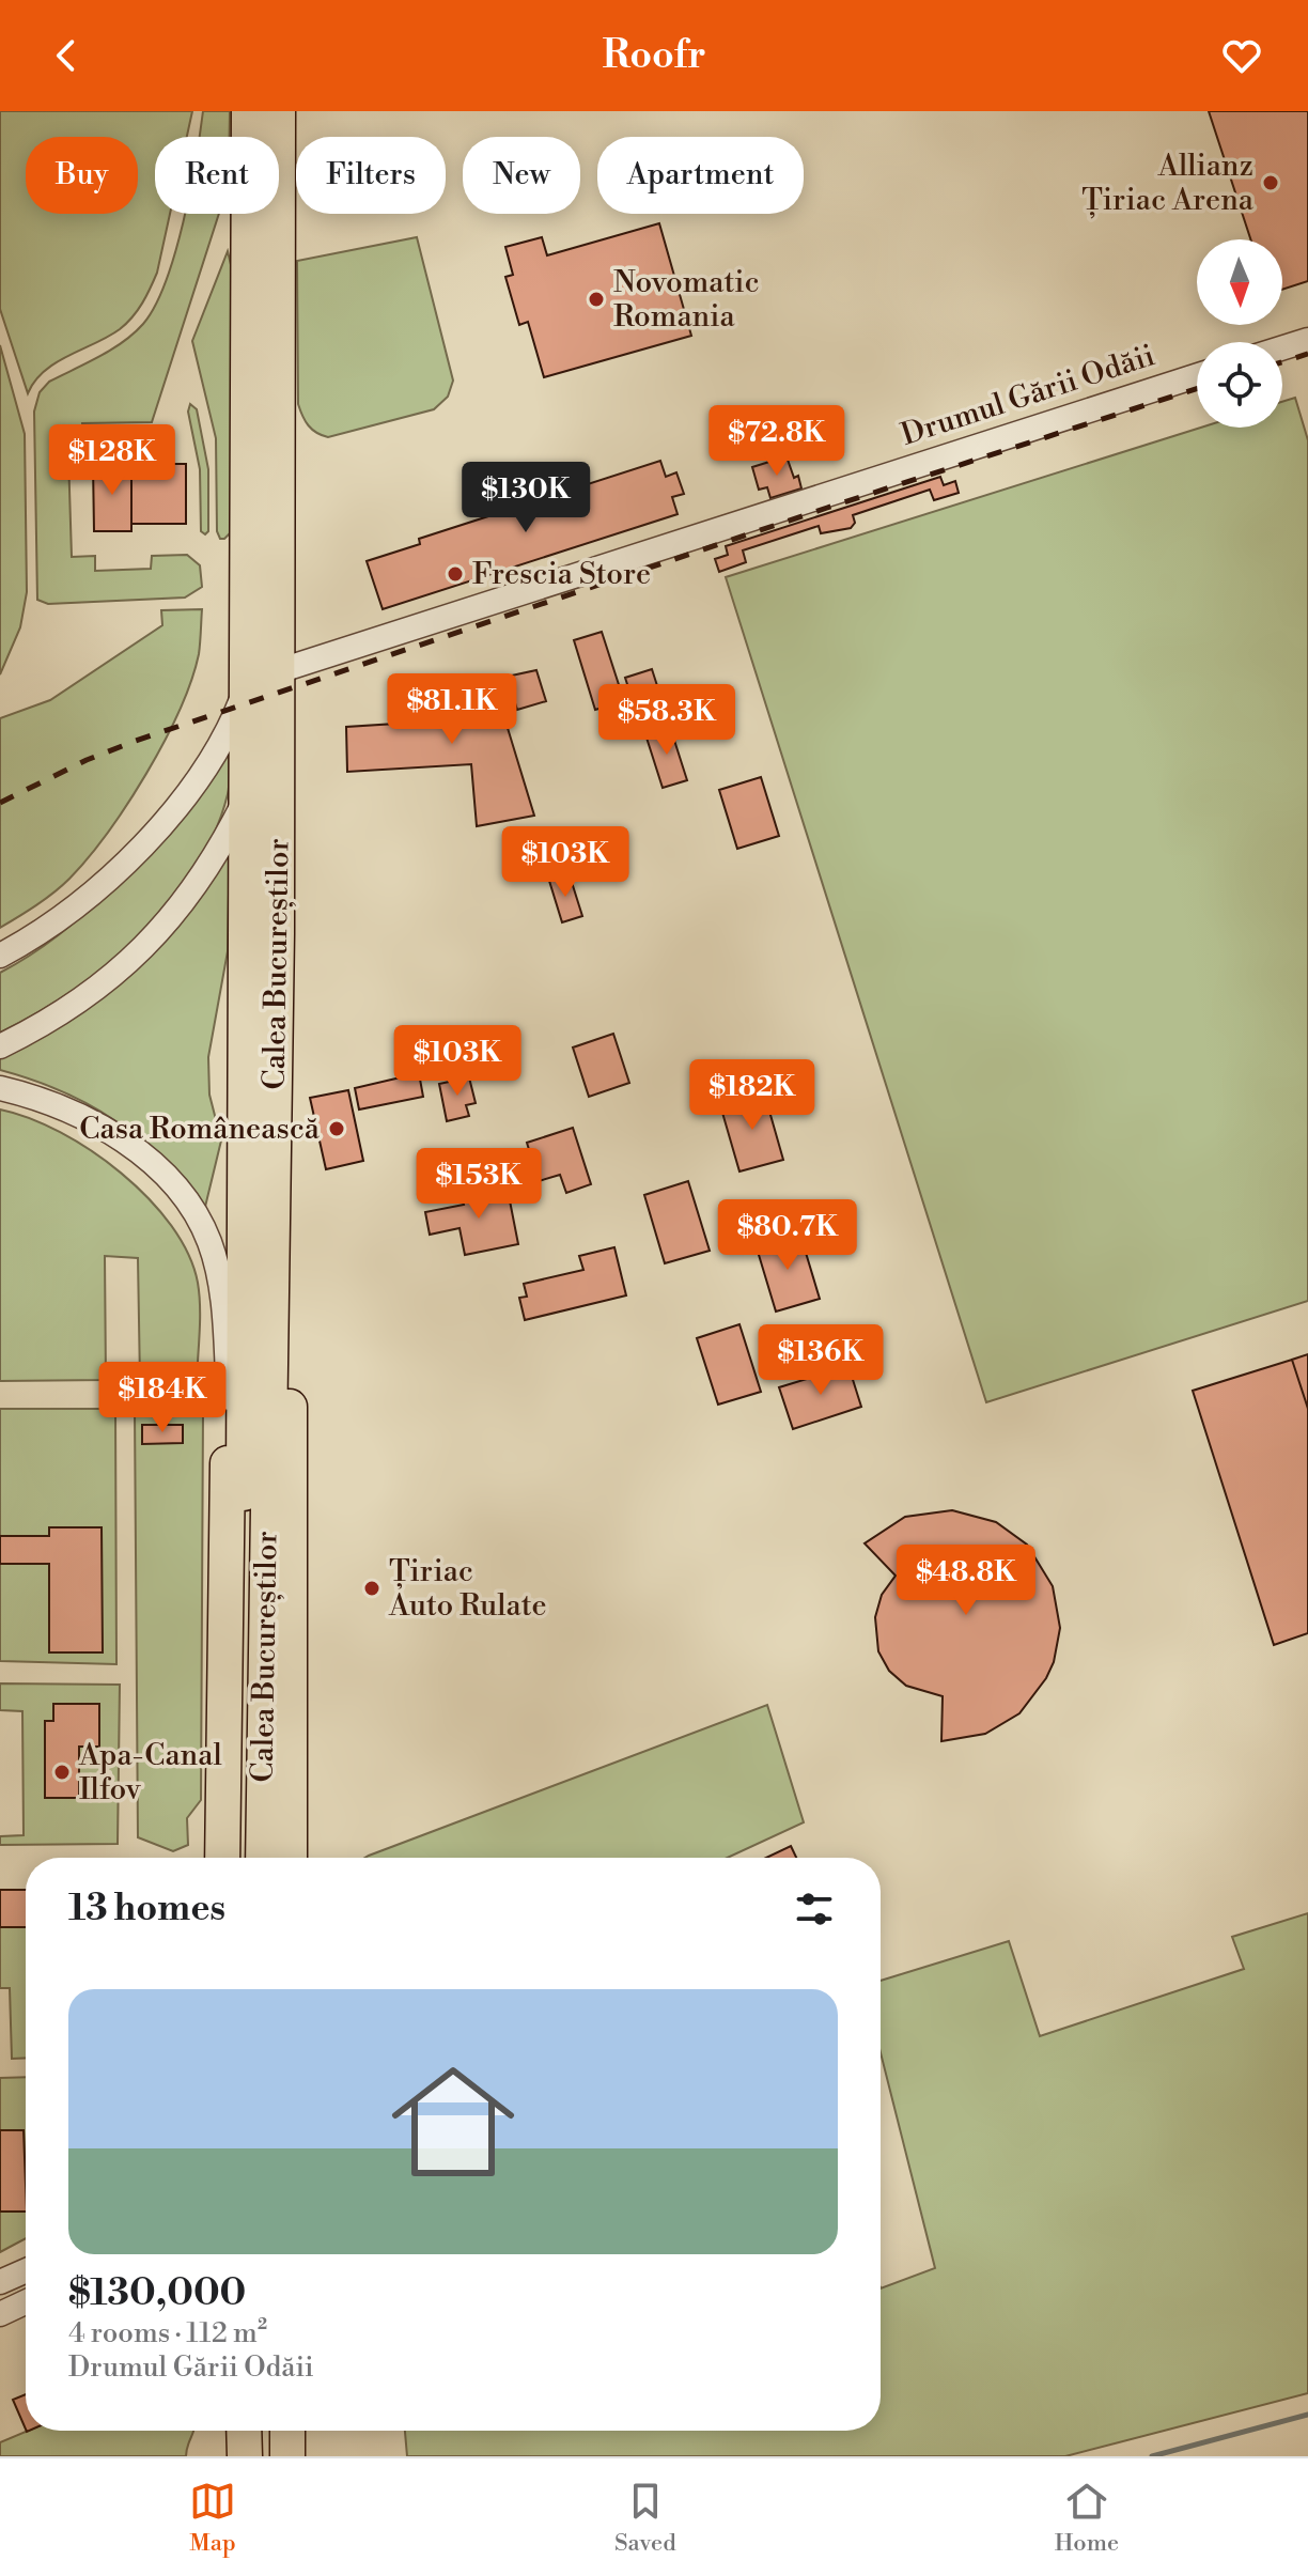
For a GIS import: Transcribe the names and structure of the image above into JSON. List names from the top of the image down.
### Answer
{
  "streets": {
    "highway": ["Calea Bucureștilor"],
    "street": ["Drumul Gării Odăii"]
  },
  "crossings": [
    ["Drumul Gării Odăii", "Calea Bucureștilor"]
  ],
  "places": [
    "Allianz Țiriac Arena",
    "Novomatic Romania",
    "Frescia Store",
    "Casa Românească",
    "Țiriac Auto Rulate",
    "Apa-Canal Ilfov"
  ],
  "north": "bottom",
  "page": {
    "header": "Roofr",
    "chip": [
      "Buy",
      "Rent",
      "Filters",
      "New",
      "Apartment"
    ],
    "price": [
      "$72.8K",
      "$128K",
      "$130K",
      "$81.1K",
      "$58.3K",
      "$103K",
      "$103K",
      "$182K",
      "$153K",
      "$80.7K",
      "$136K",
      "$184K",
      "$48.8K"
    ],
    "heading": "13 homes",
    "list": [
      {
        "name": "$130,000",
        "note": "4 rooms · 112 m² · Drumul Gării Odăii"
      }
    ],
    "tabs": ["Map", "Saved", "Home"]
  }
}
